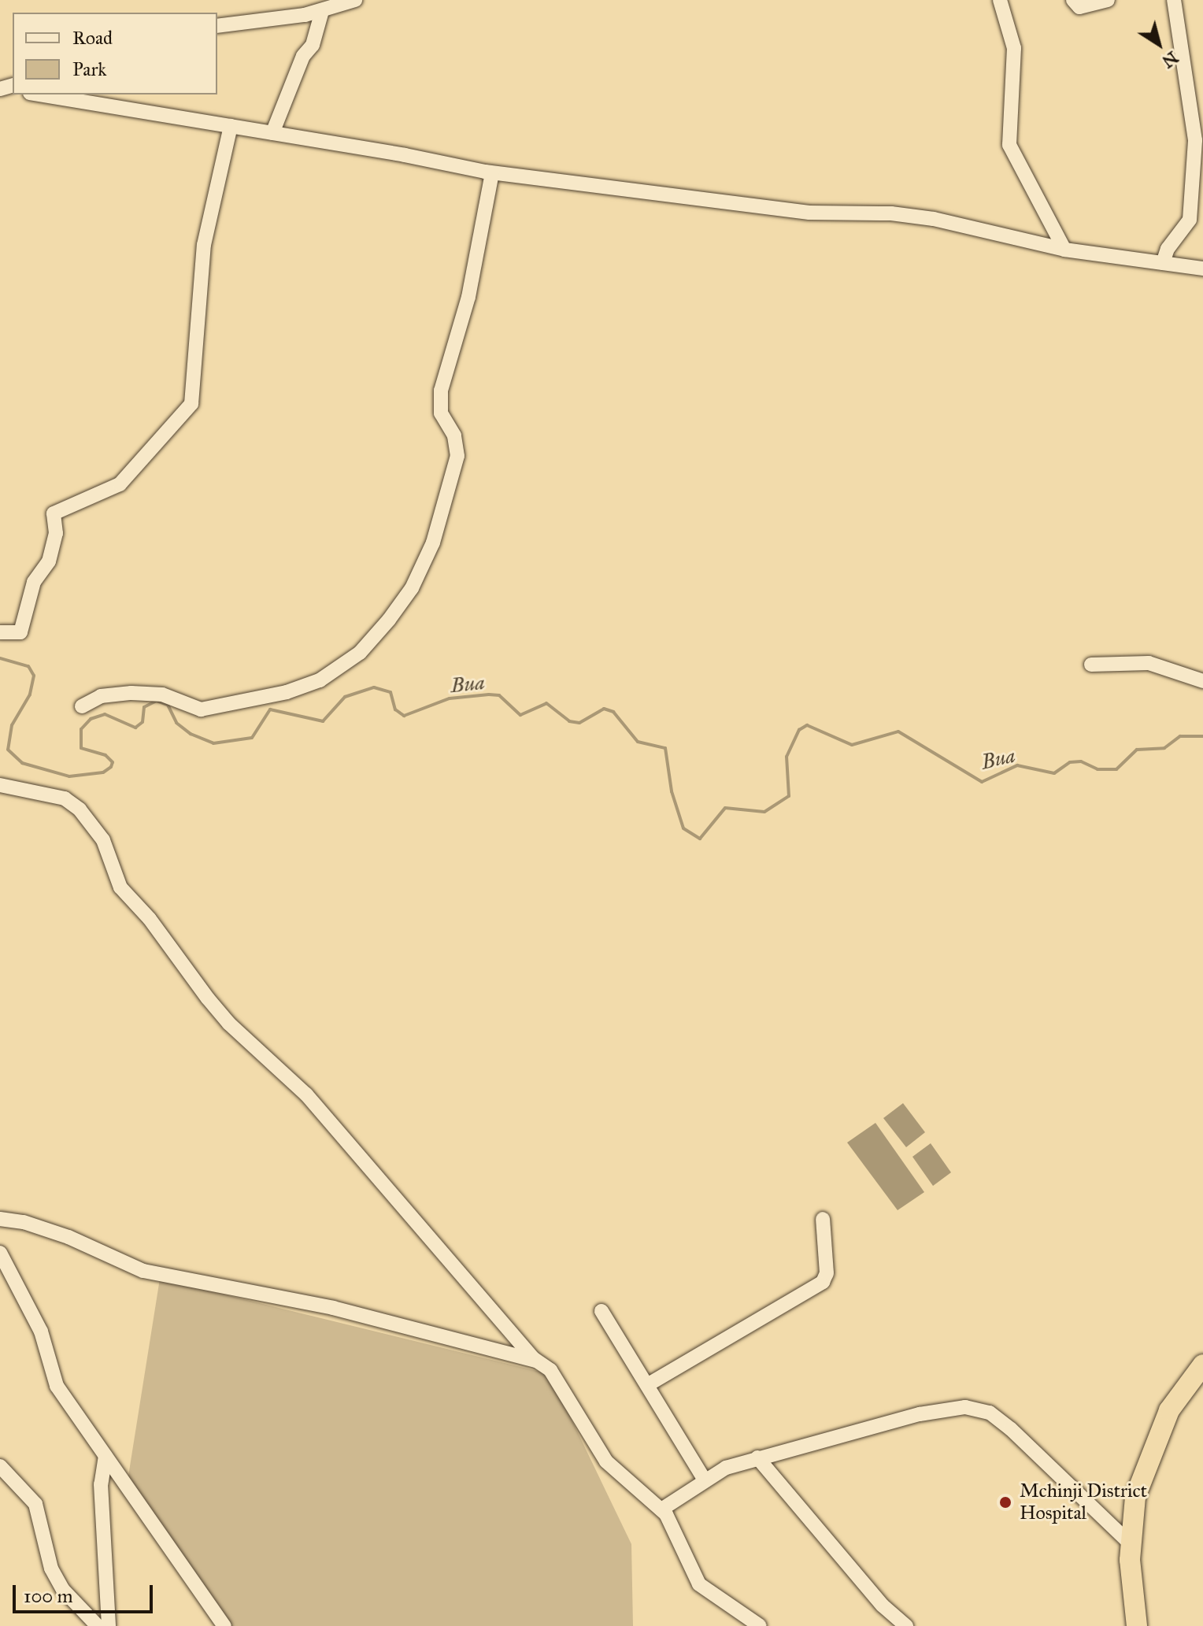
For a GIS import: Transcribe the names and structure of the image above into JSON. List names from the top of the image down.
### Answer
{
  "water": ["Bua"],
  "places": ["Mchinji District Hospital"],
  "legend": ["Road", "Park"],
  "scale_bar": "100 m",
  "north": "bottom right"
}
